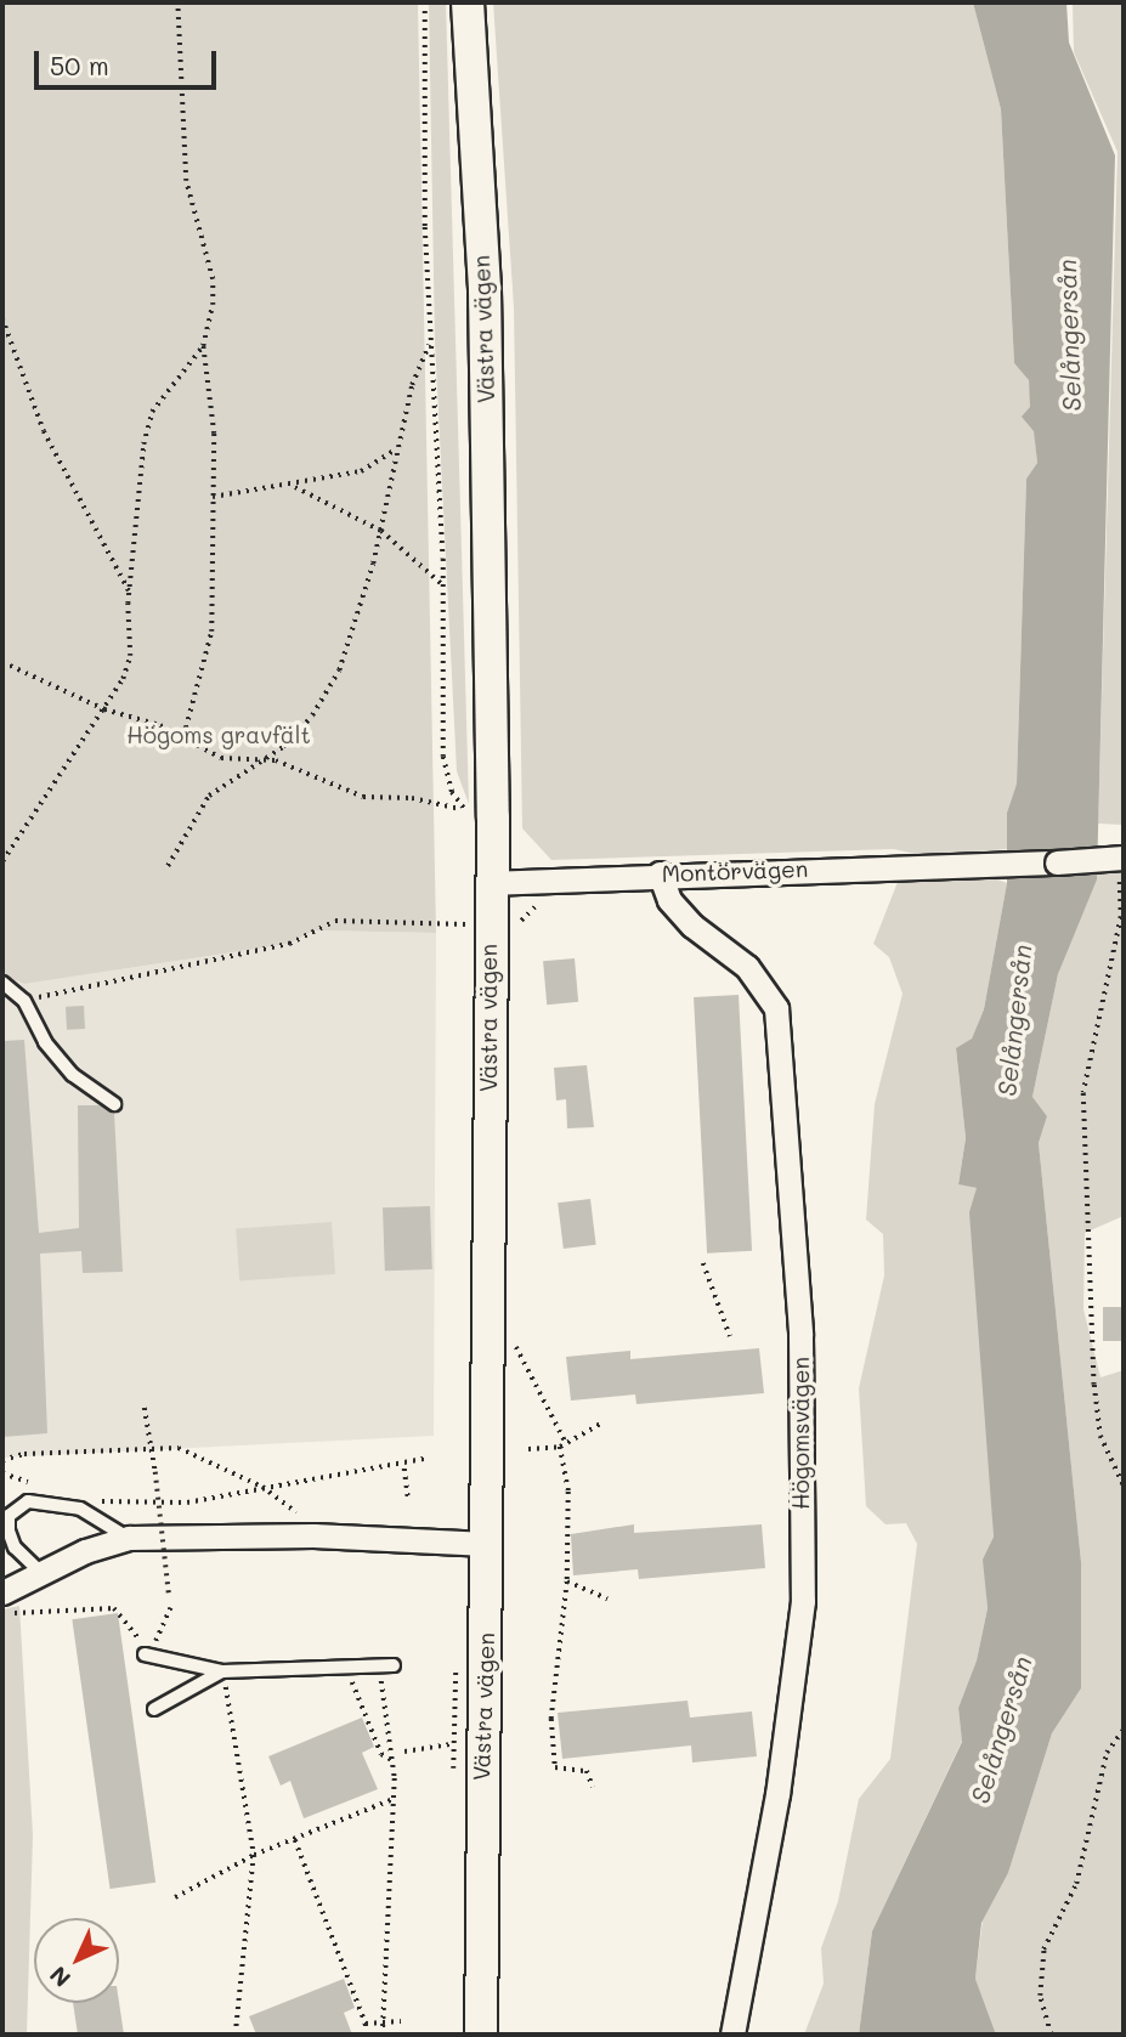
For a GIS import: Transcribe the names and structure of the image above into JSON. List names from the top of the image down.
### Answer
{
  "streets": {
    "street": ["Västra vägen", "Montörvägen", "Högomsvägen"]
  },
  "crossings": [
    ["Västra vägen", "Montörvägen"],
    ["Montörvägen", "Högomsvägen"]
  ],
  "water": ["Selångersån"],
  "parks": ["Högoms gravfält"],
  "scale_bar": "50 m",
  "north": "bottom left"
}
